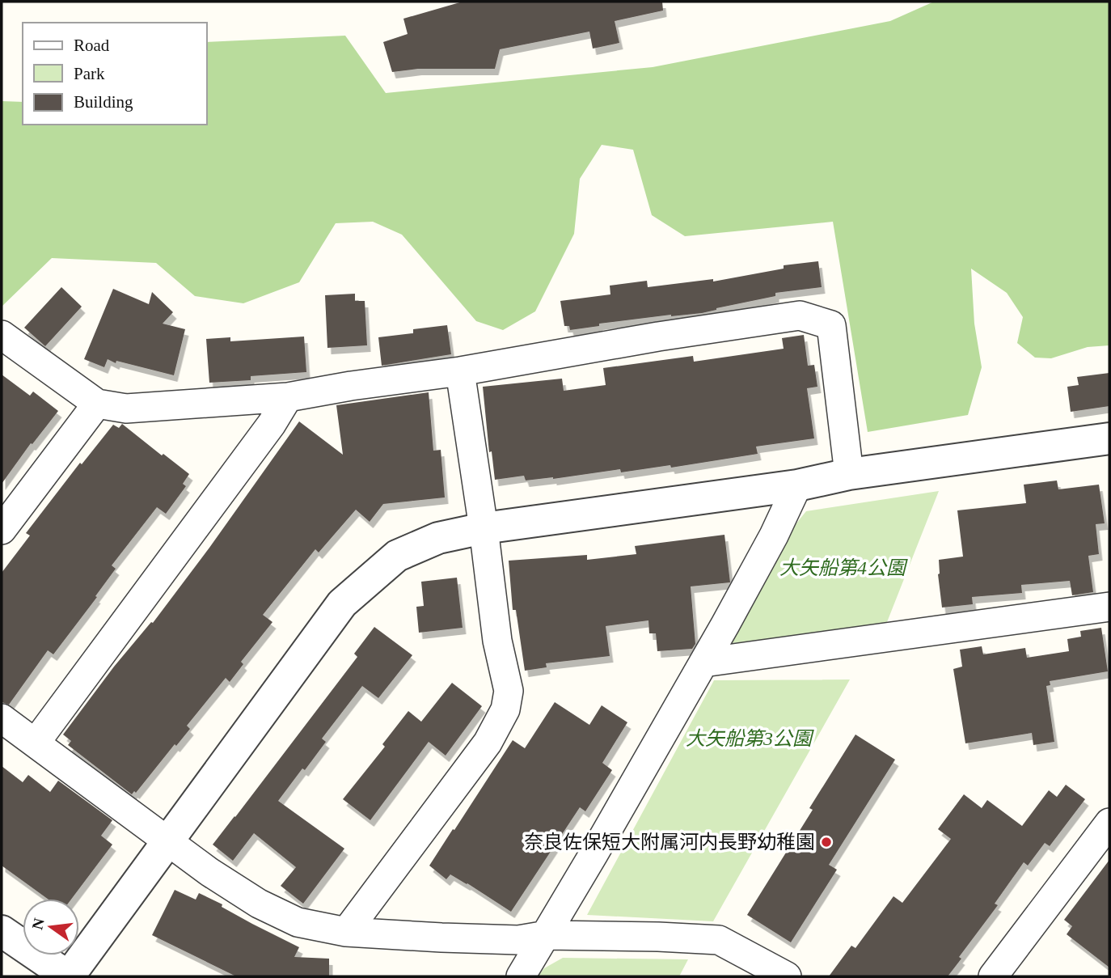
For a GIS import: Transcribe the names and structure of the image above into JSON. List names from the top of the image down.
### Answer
{
  "parks": ["大矢船第4公園", "大矢船第3公園"],
  "places": ["奈良佐保短大附属河内長野幼稚園"],
  "legend": ["Road", "Park", "Building"],
  "north": "left"
}
